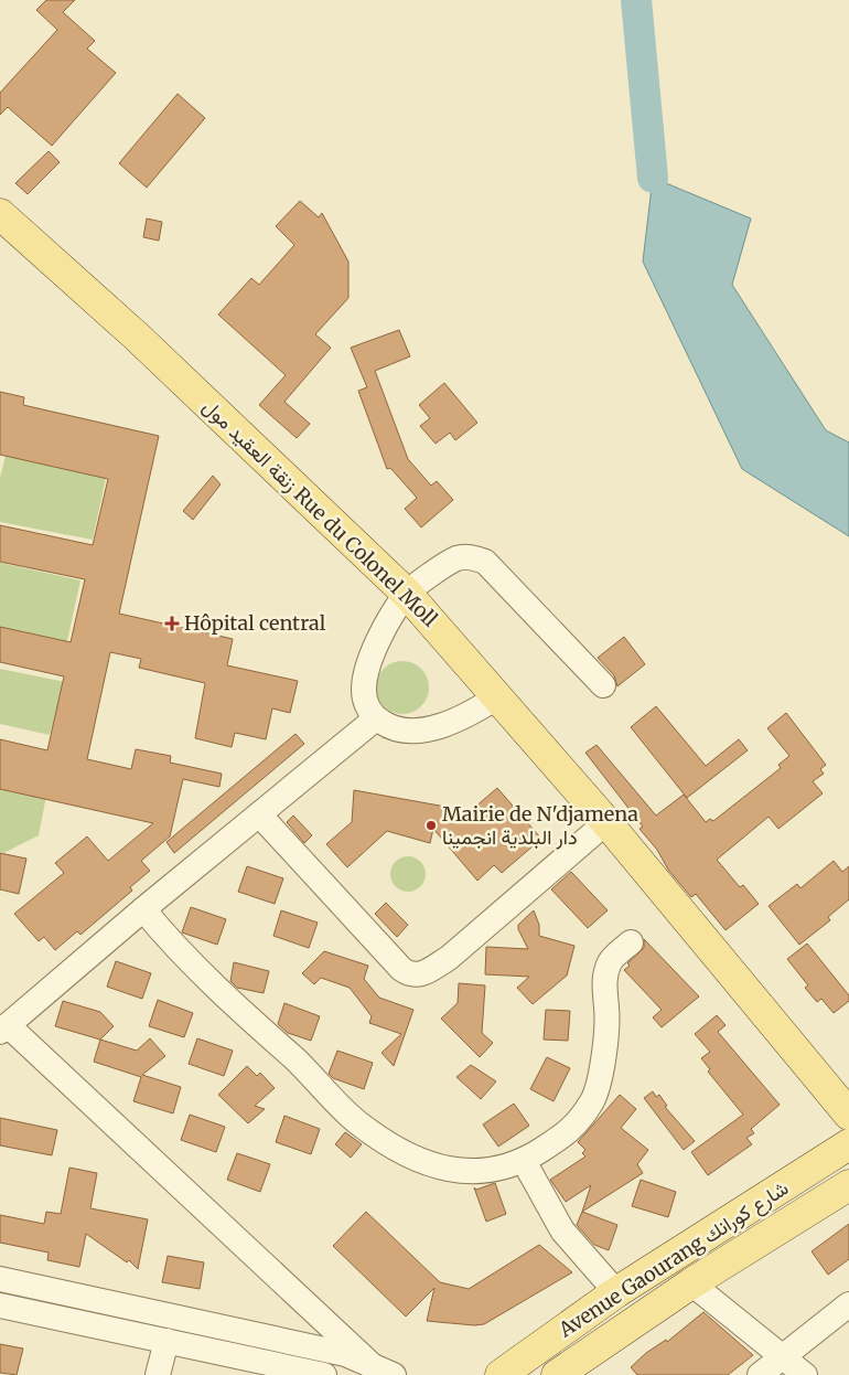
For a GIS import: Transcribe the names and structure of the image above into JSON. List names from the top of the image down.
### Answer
{
  "streets": {
    "main road": ["زنقة العقيد مول Rue du Colonel Moll", "Avenue Gaourang شارع كورانك"]
  },
  "places": {
    "health": ["Hôpital central"],
    "other": ["Mairie de N'djamena دار البلدية انجمينا"]
  }
}
